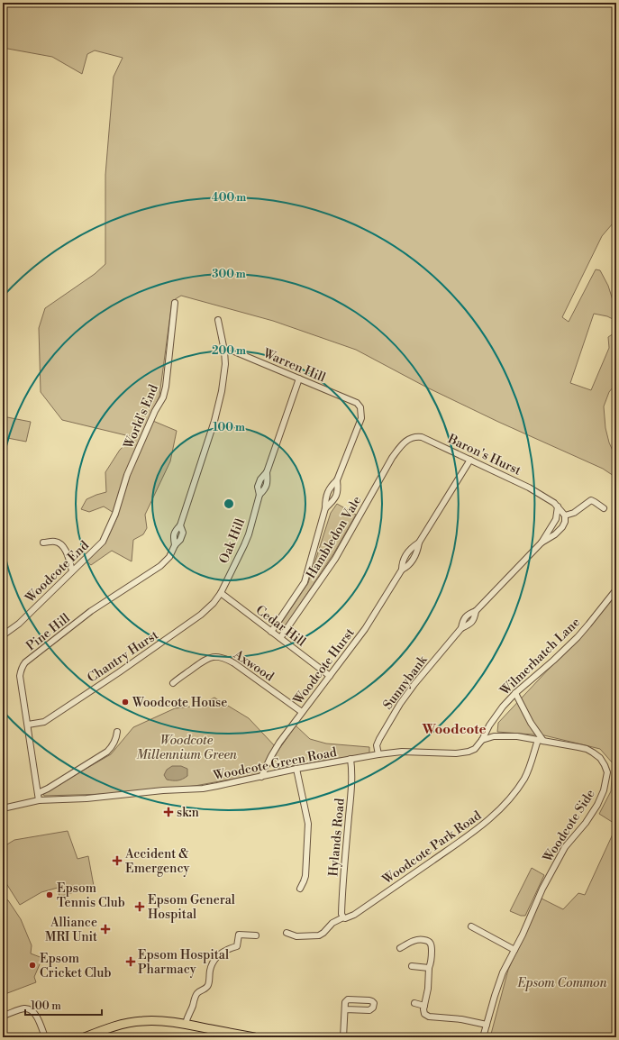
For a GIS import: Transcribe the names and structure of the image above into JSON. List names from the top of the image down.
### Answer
{
  "streets": {
    "street": [
      "Warren Hill",
      "World's End",
      "Baron's Hurst",
      "Hambledon Vale",
      "Oak Hill",
      "Woodcote End",
      "Cedar Hill",
      "Pine Hill",
      "Chantry Hurst",
      "Wilmerhatch Lane",
      "Axwood",
      "Woodcote Hurst",
      "Sunnybank",
      "Woodcote Green Road",
      "Woodcote Side",
      "Hylands Road",
      "Woodcote Park Road"
    ]
  },
  "crossings": [
    ["Warren Hill", "Oak Hill"],
    ["Warren Hill", "Pine Hill"],
    ["World's End", "Woodcote End"],
    ["Baron's Hurst", "Hambledon Vale"],
    ["Baron's Hurst", "Woodcote Hurst"],
    ["Baron's Hurst", "Sunnybank"],
    ["Hambledon Vale", "Cedar Hill"],
    ["Oak Hill", "Cedar Hill"],
    ["Oak Hill", "Chantry Hurst"],
    ["Cedar Hill", "Chantry Hurst"],
    ["Cedar Hill", "Woodcote Hurst"],
    ["Pine Hill", "Chantry Hurst"],
    ["Pine Hill", "Woodcote Green Road"],
    ["Wilmerhatch Lane", "Woodcote Green Road"],
    ["Wilmerhatch Lane", "Woodcote Side"],
    ["Axwood", "Woodcote Hurst"],
    ["Woodcote Hurst", "Woodcote Green Road"],
    ["Sunnybank", "Woodcote Green Road"],
    ["Woodcote Green Road", "Woodcote Side"],
    ["Woodcote Green Road", "Hylands Road"],
    ["Woodcote Side", "Woodcote Park Road"],
    ["Hylands Road", "Woodcote Park Road"]
  ],
  "districts": ["Woodcote"],
  "parks": ["Woodcote Millennium Green", "Epsom Common"],
  "places": {
    "other": ["Woodcote House", "Epsom Tennis Club", "Epsom Cricket Club"],
    "health": [
      "sk:n",
      "Accident & Emergency",
      "Epsom General Hospital",
      "Alliance MRI Unit",
      "Epsom Hospital Pharmacy"
    ]
  },
  "scale_bar": "100 m",
  "rings": [
    "400 m",
    "300 m",
    "200 m",
    "100 m"
  ]
}
